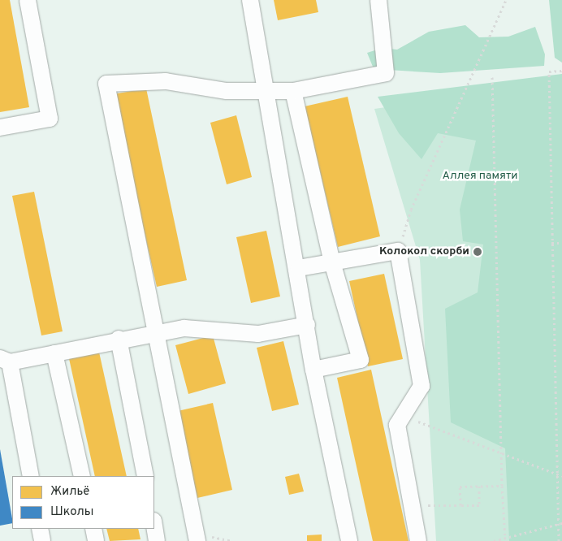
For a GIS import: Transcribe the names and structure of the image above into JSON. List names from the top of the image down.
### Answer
{
  "parks": ["Аллея памяти"],
  "places": ["Колокол скорби"],
  "legend": ["Жильё", "Школы"]
}
